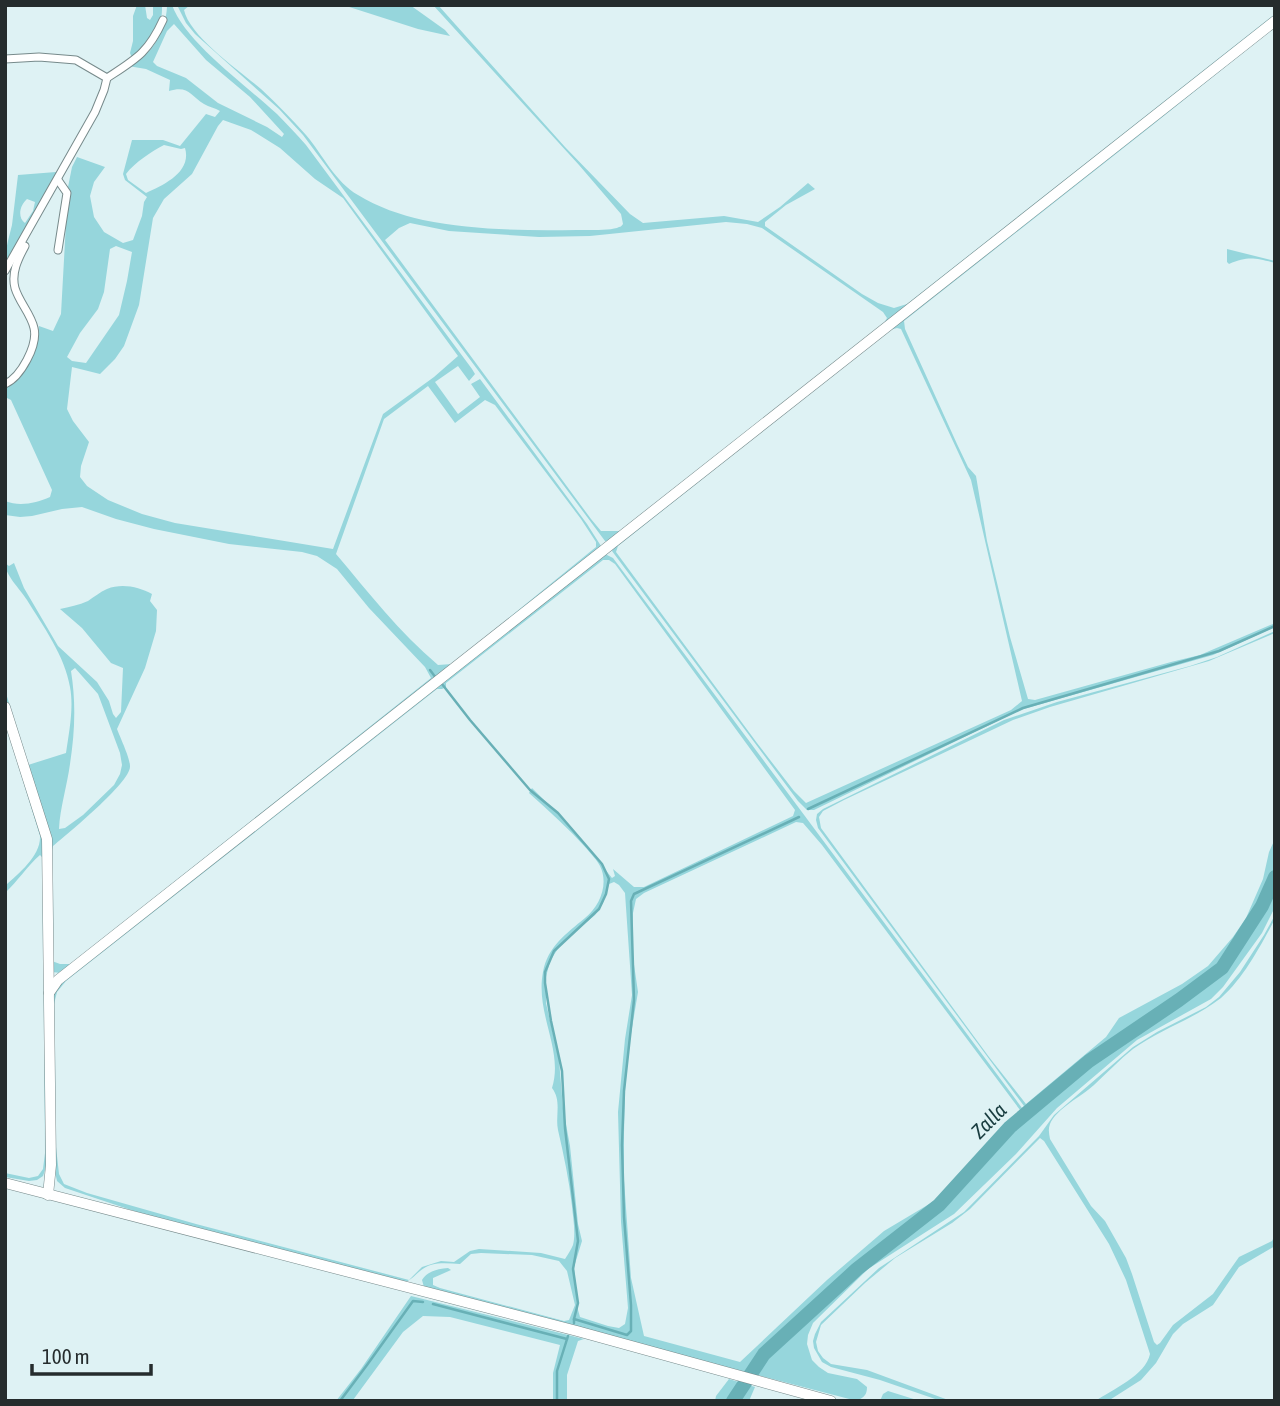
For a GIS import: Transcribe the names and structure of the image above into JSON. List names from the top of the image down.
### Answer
{
  "water": ["Zalla"],
  "scale_bar": "100 m"
}
